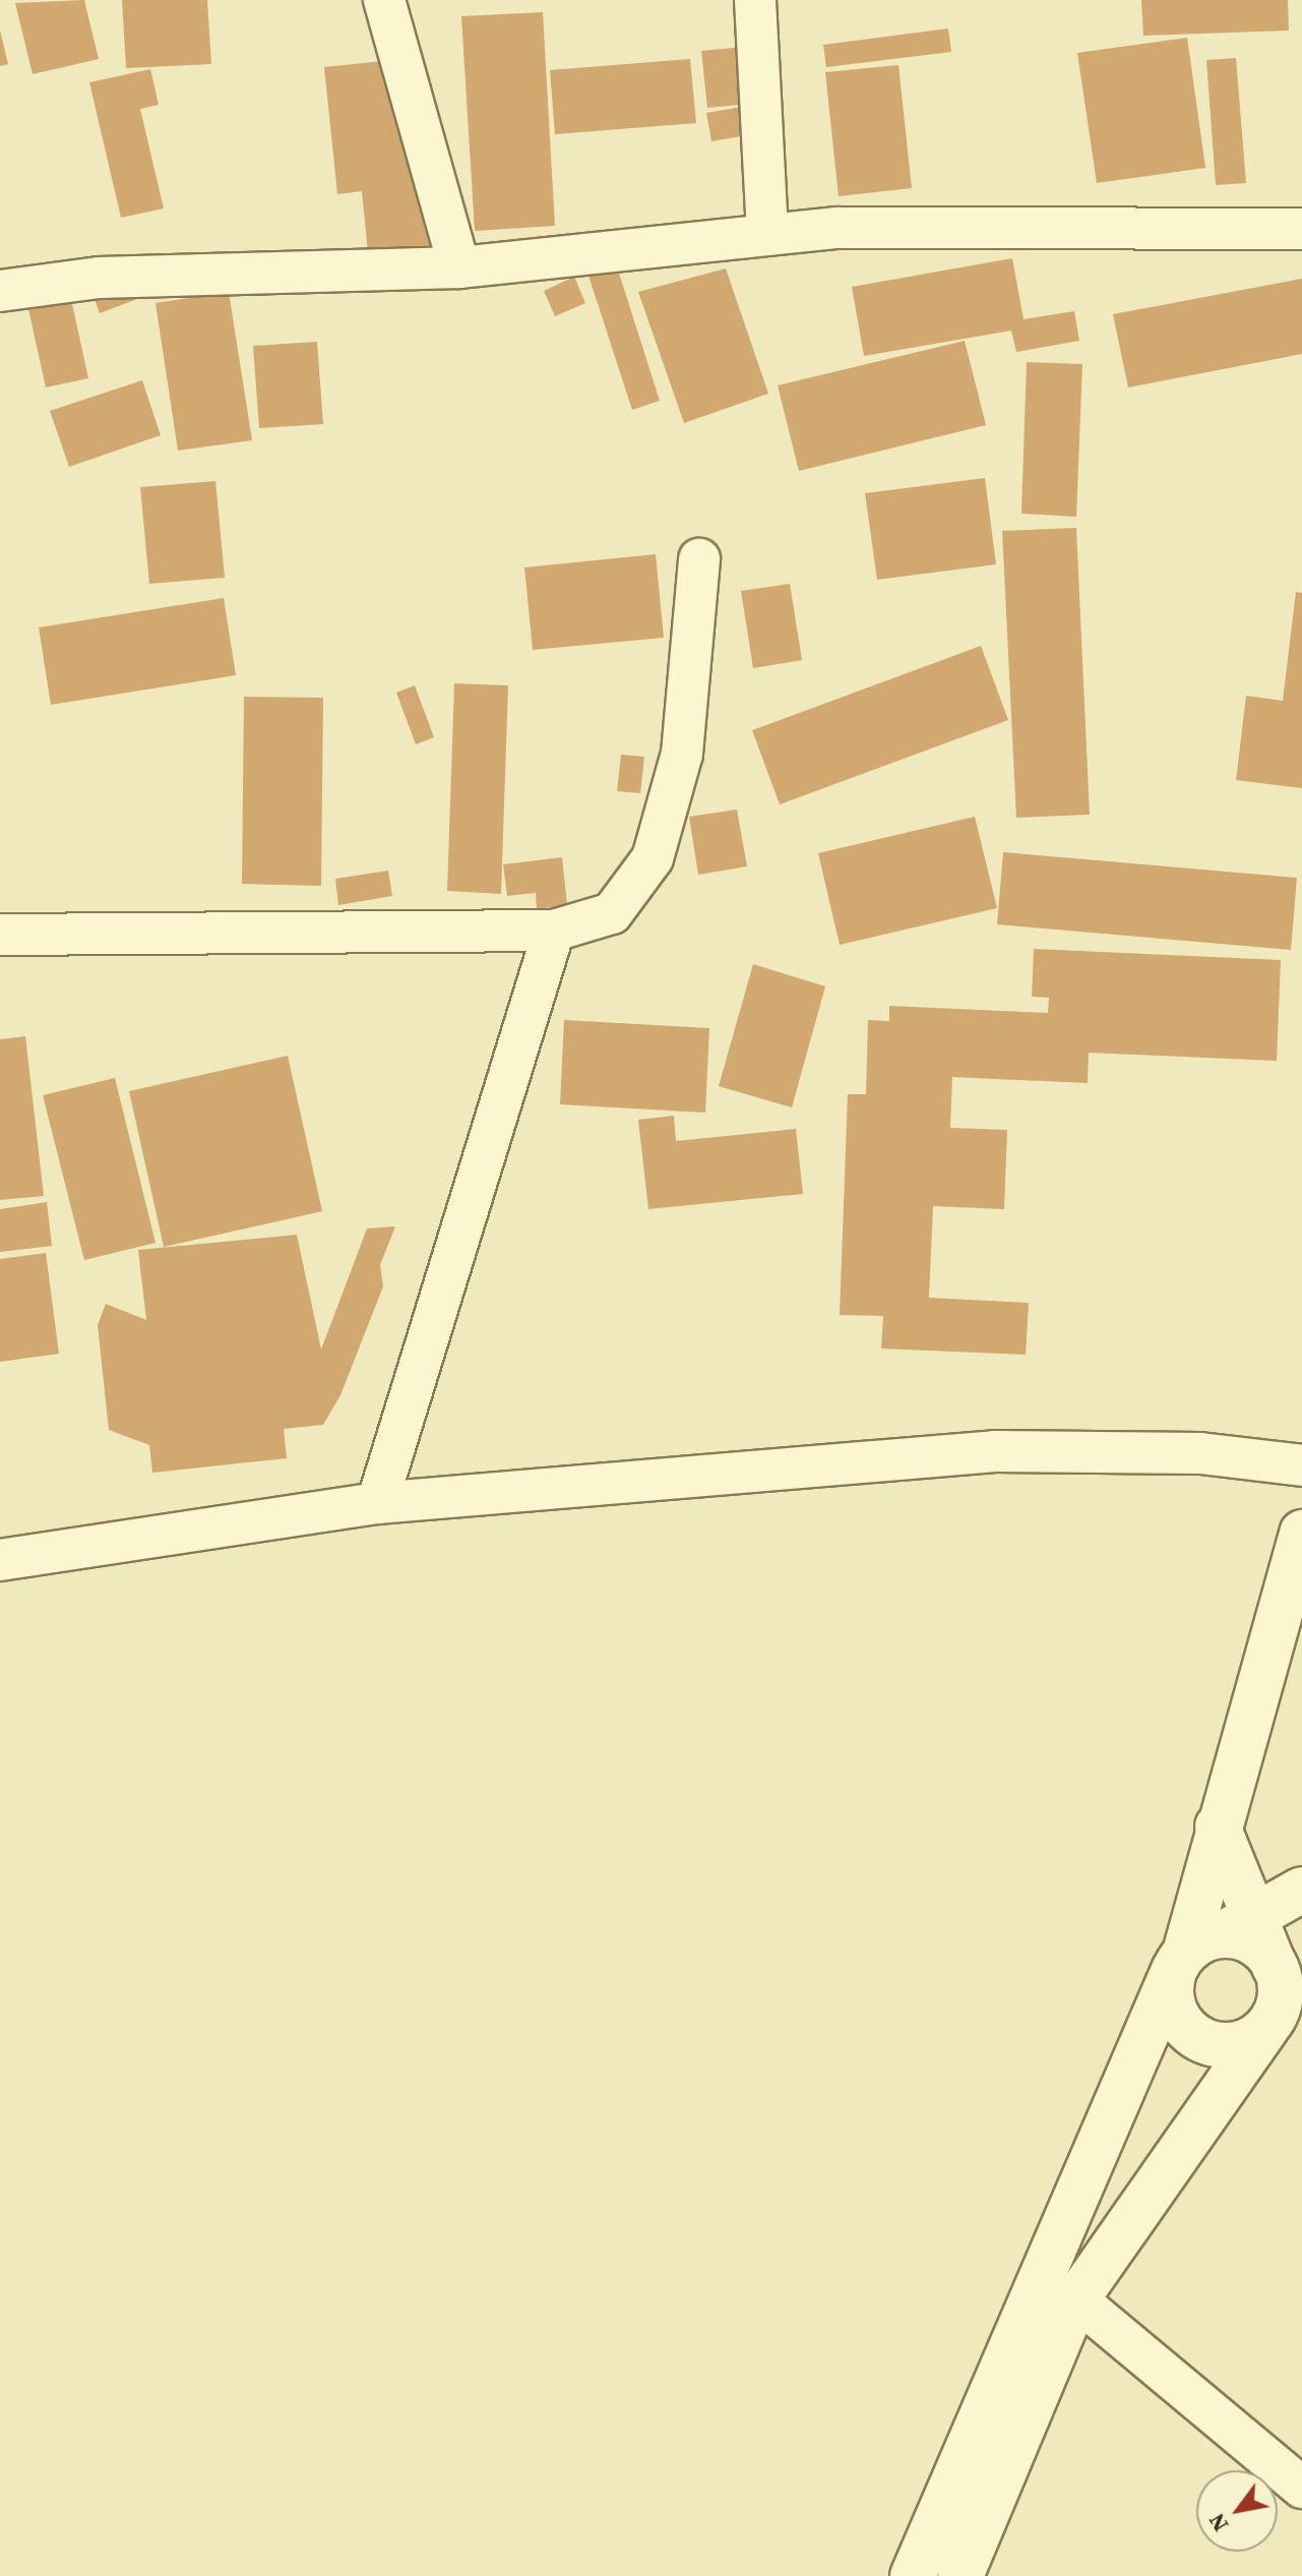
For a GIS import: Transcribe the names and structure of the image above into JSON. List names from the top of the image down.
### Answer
{
  "north": "bottom left"
}
